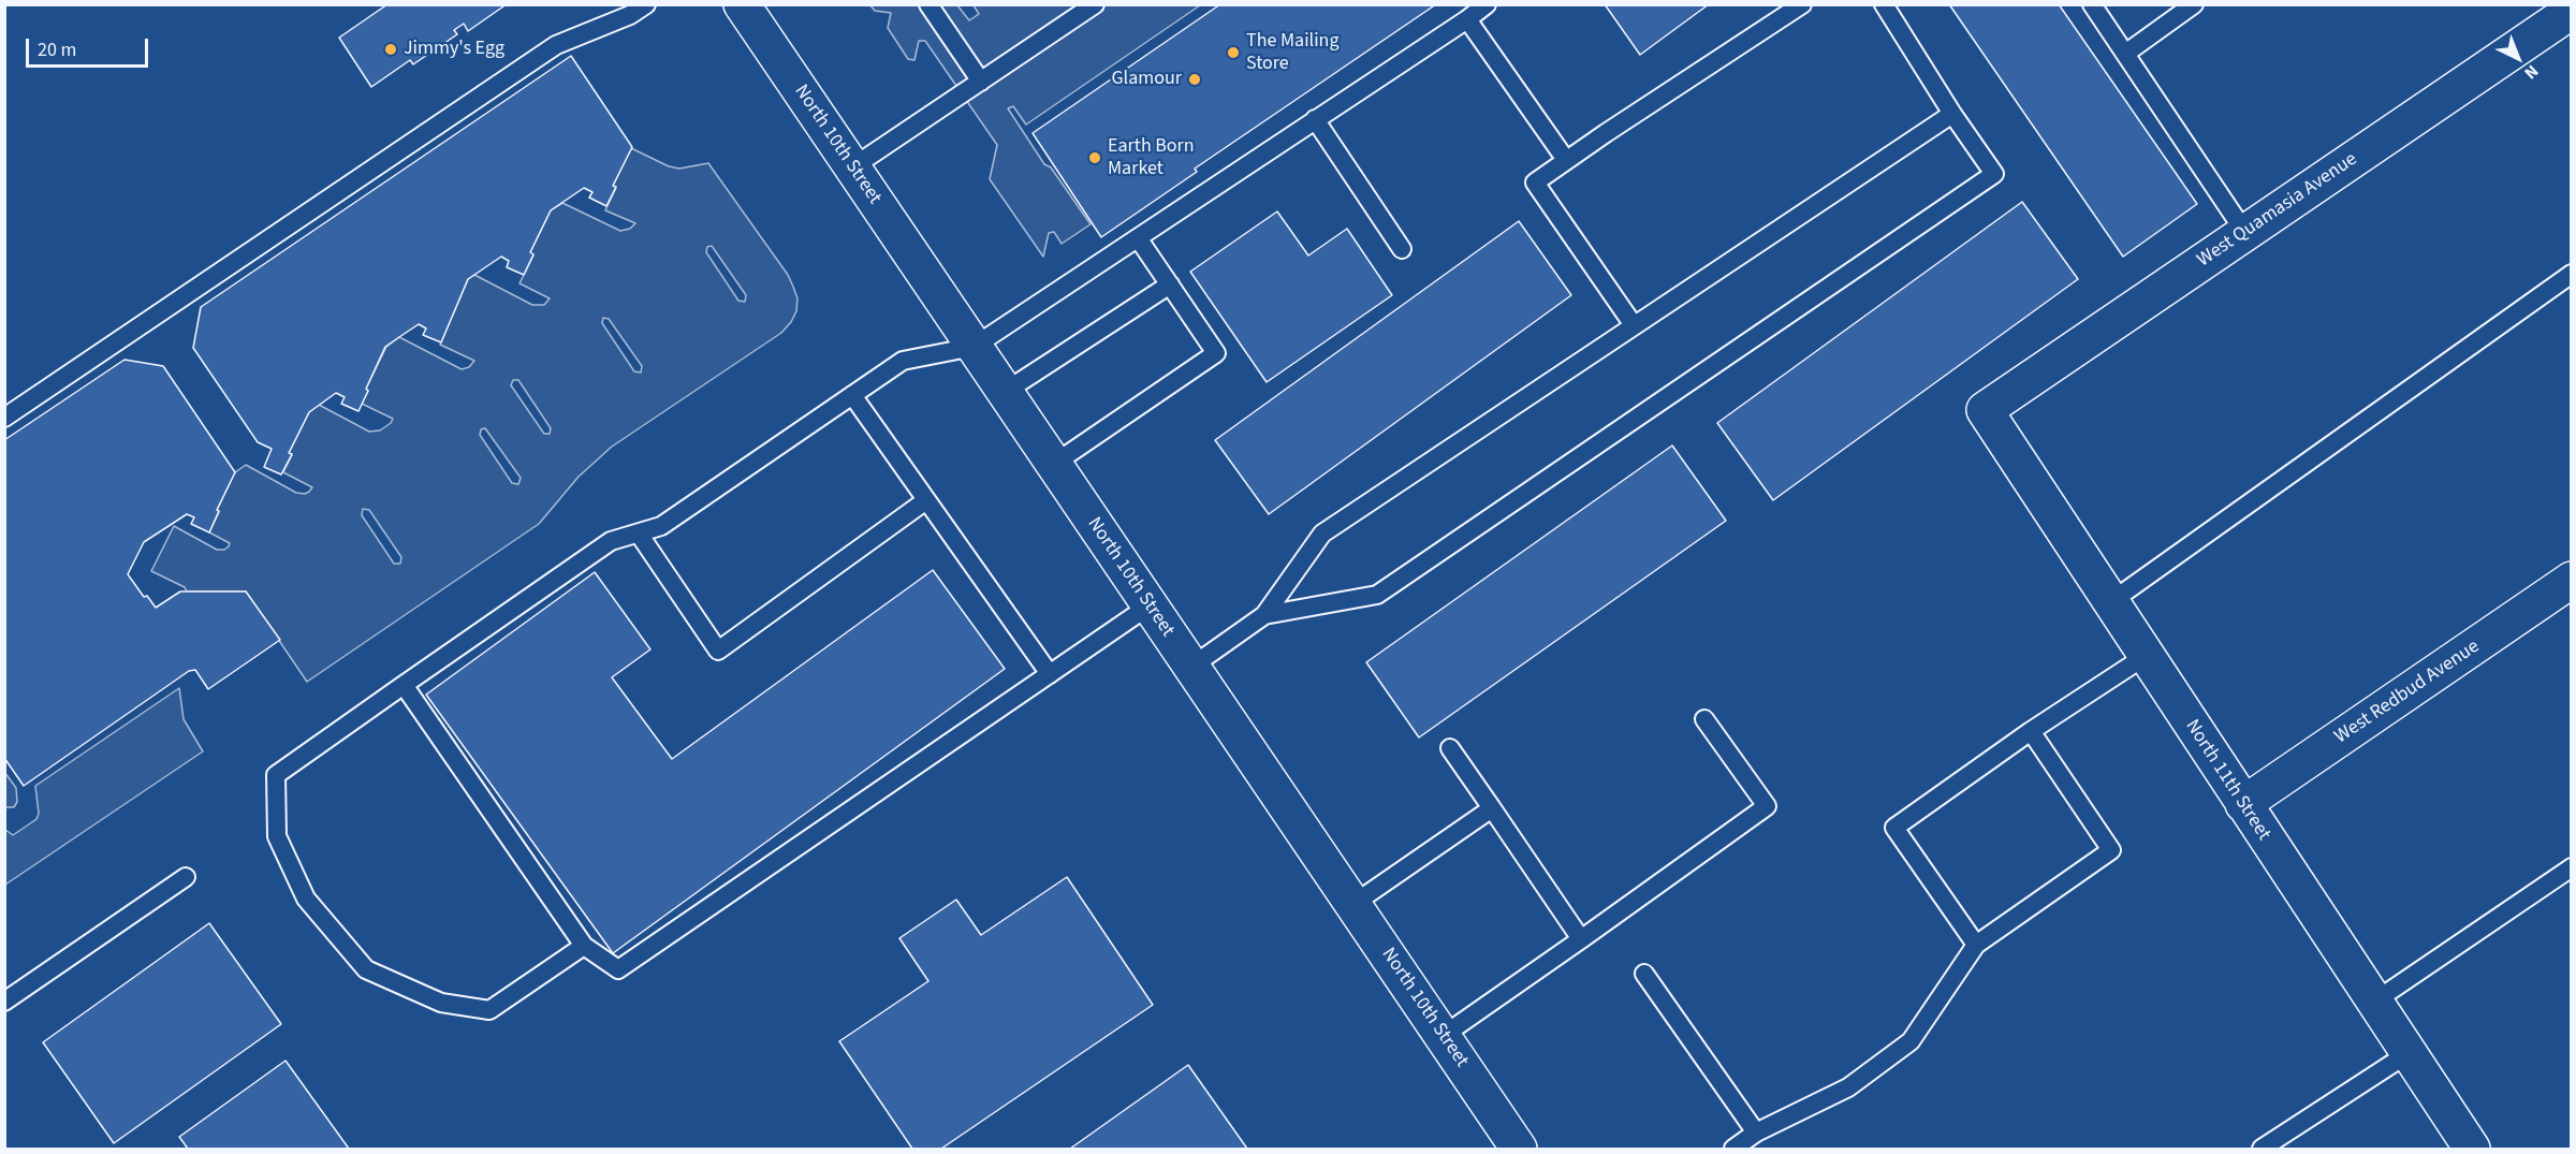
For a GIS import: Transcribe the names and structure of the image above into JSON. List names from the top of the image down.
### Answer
{
  "streets": {
    "street": [
      "North 10th Street",
      "West Quamasia Avenue",
      "West Redbud Avenue",
      "North 11th Street"
    ]
  },
  "crossings": [
    ["West Quamasia Avenue", "North 11th Street"],
    ["West Redbud Avenue", "North 11th Street"]
  ],
  "places": [
    "Jimmy's Egg",
    "The Mailing Store",
    "Glamour",
    "Earth Born Market"
  ],
  "scale_bar": "20 m",
  "north": "bottom right"
}
